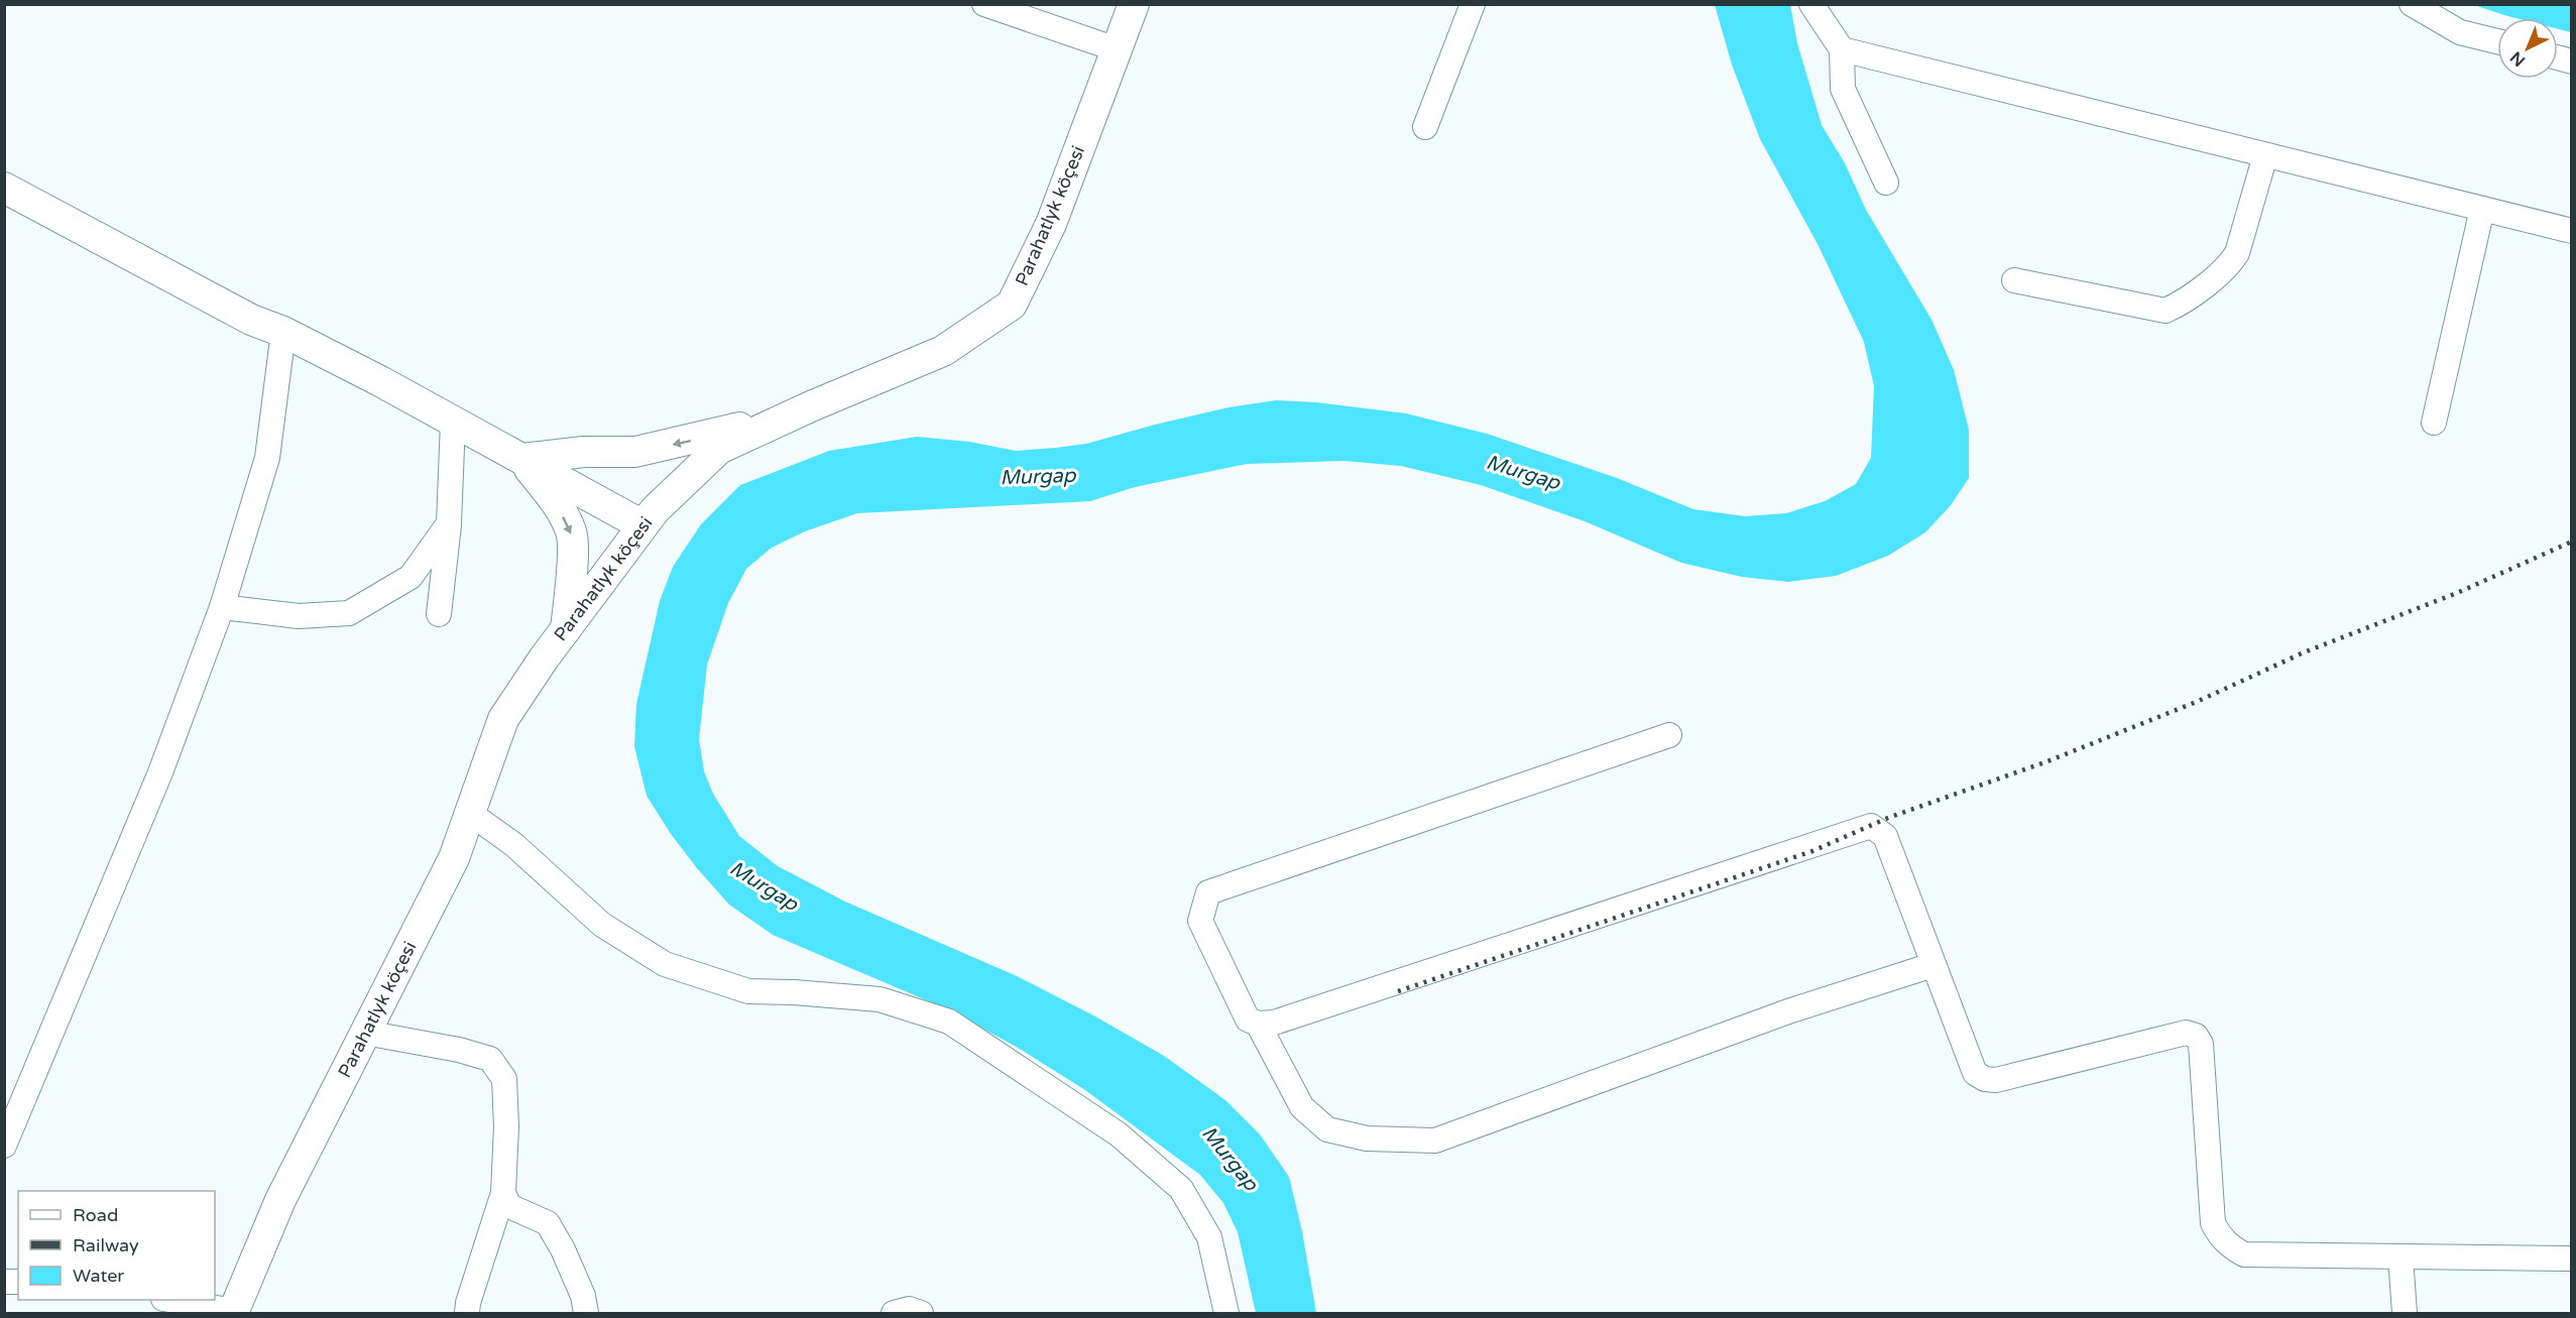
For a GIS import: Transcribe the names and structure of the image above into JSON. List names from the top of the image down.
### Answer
{
  "streets": {
    "main road": ["Parahatlyk köçesi"]
  },
  "water": ["Murgap"],
  "legend": ["Road", "Railway", "Water"],
  "north": "bottom left"
}
